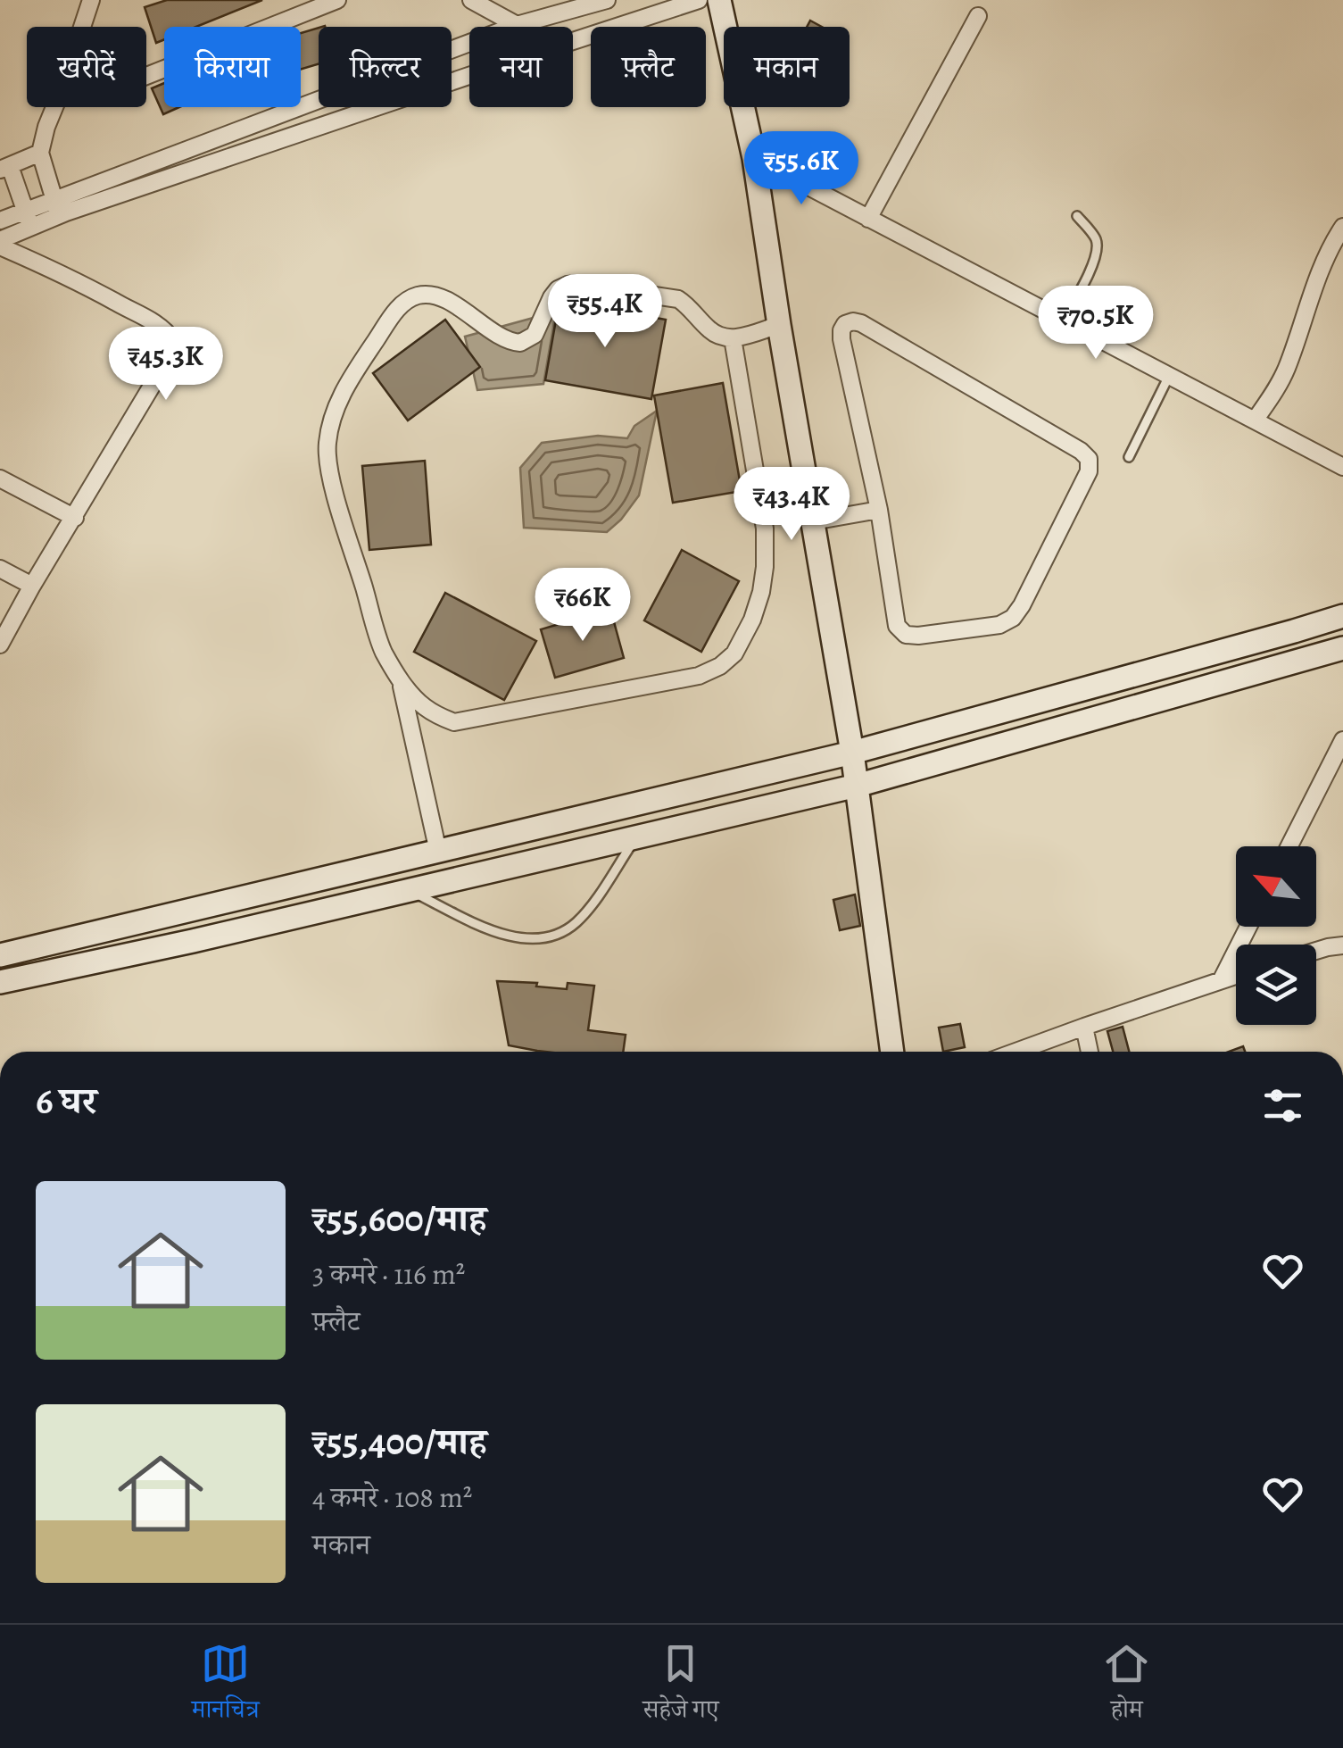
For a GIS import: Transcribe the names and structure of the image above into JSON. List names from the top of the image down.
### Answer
{
  "north": "top left",
  "page": {
    "chip": [
      "खरीदें",
      "किराया",
      "फ़िल्टर",
      "नया",
      "फ़्लैट",
      "मकान"
    ],
    "price": [
      "₹55.6K",
      "₹55.4K",
      "₹70.5K",
      "₹45.3K",
      "₹43.4K",
      "₹66K"
    ],
    "heading": "6 घर",
    "list": [
      {
        "name": "₹55,600/माह",
        "note": "3 कमरे · 116 m² · फ़्लैट"
      },
      {
        "name": "₹55,400/माह",
        "note": "4 कमरे · 108 m² · मकान"
      }
    ],
    "tabs": ["मानचित्र", "सहेजे गए", "होम"]
  }
}
